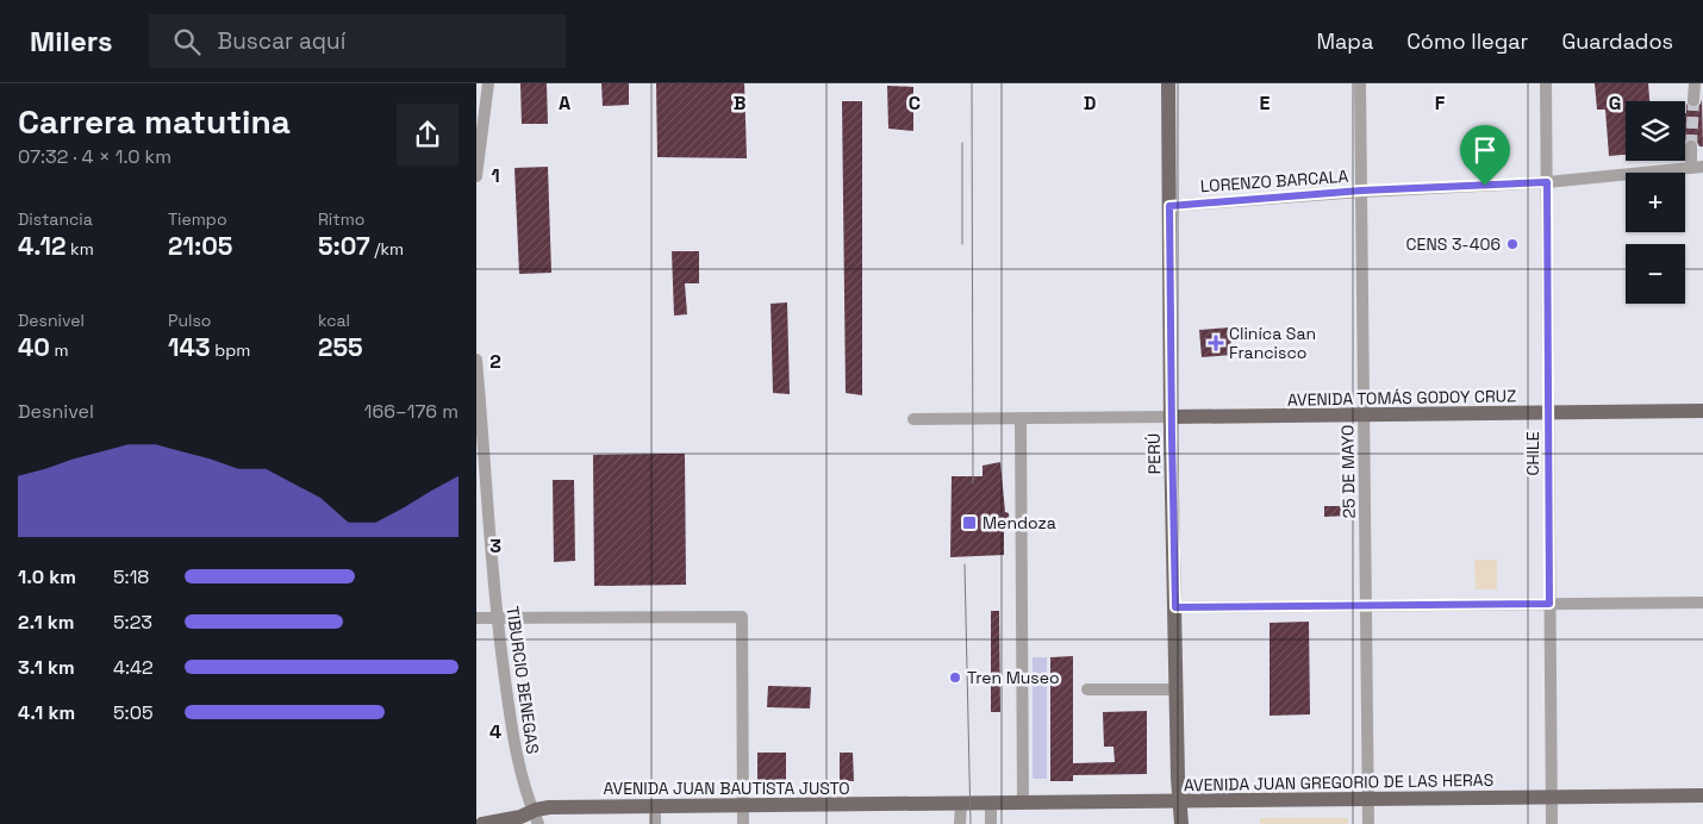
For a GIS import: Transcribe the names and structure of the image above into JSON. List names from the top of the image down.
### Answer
{
  "streets": {
    "main road": [
      "AVENIDA TOMÁS GODOY CRUZ",
      "PERÚ",
      "AVENIDA JUAN GREGORIO DE LAS HERAS",
      "AVENIDA JUAN BAUTISTA JUSTO"
    ],
    "street": [
      "LORENZO BARCALA",
      "CHILE",
      "25 DE MAYO",
      "TIBURCIO BENEGAS"
    ]
  },
  "crossings": [
    ["LORENZO BARCALA", "PERÚ"],
    ["LORENZO BARCALA", "CHILE"],
    ["LORENZO BARCALA", "25 DE MAYO"],
    ["AVENIDA TOMÁS GODOY CRUZ", "PERÚ"],
    ["AVENIDA TOMÁS GODOY CRUZ", "CHILE"],
    ["AVENIDA TOMÁS GODOY CRUZ", "25 DE MAYO"],
    ["PERÚ", "AVENIDA JUAN GREGORIO DE LAS HERAS"],
    ["CHILE", "AVENIDA JUAN GREGORIO DE LAS HERAS"],
    ["25 DE MAYO", "AVENIDA JUAN GREGORIO DE LAS HERAS"],
    ["TIBURCIO BENEGAS", "AVENIDA JUAN BAUTISTA JUSTO"],
    ["AVENIDA JUAN GREGORIO DE LAS HERAS", "AVENIDA JUAN BAUTISTA JUSTO"]
  ],
  "places": {
    "other": ["CENS 3-406", "Tren Museo"],
    "health": ["Cliníca San Francisco"],
    "transit": ["Mendoza"]
  },
  "page": {
    "header": "Milers",
    "search": "Buscar aquí",
    "nav": ["Mapa", "Cómo llegar", "Guardados"],
    "heading": ["Carrera matutina", "07:32 · 4 × 1.0 km"],
    "map_buttons": ["+", "−"],
    "stats": [
      ["Distancia", "4.12 km"],
      ["Tiempo", "21:05"],
      ["Ritmo", "5:07 /km"],
      ["Desnivel", "40 m"],
      ["Pulso", "143 bpm"],
      ["kcal", "255"]
    ],
    "chart": ["Desnivel", "166–176 m"],
    "list": [
      {
        "name": "1.0 km",
        "note": "5:18"
      },
      {
        "name": "2.1 km",
        "note": "5:23"
      },
      {
        "name": "3.1 km",
        "note": "4:42"
      },
      {
        "name": "4.1 km",
        "note": "5:05"
      }
    ]
  },
  "grid": {
    "columns": [
      "A",
      "B",
      "C",
      "D",
      "E",
      "F",
      "G"
    ],
    "rows": [
      "1",
      "2",
      "3",
      "4"
    ]
  }
}
